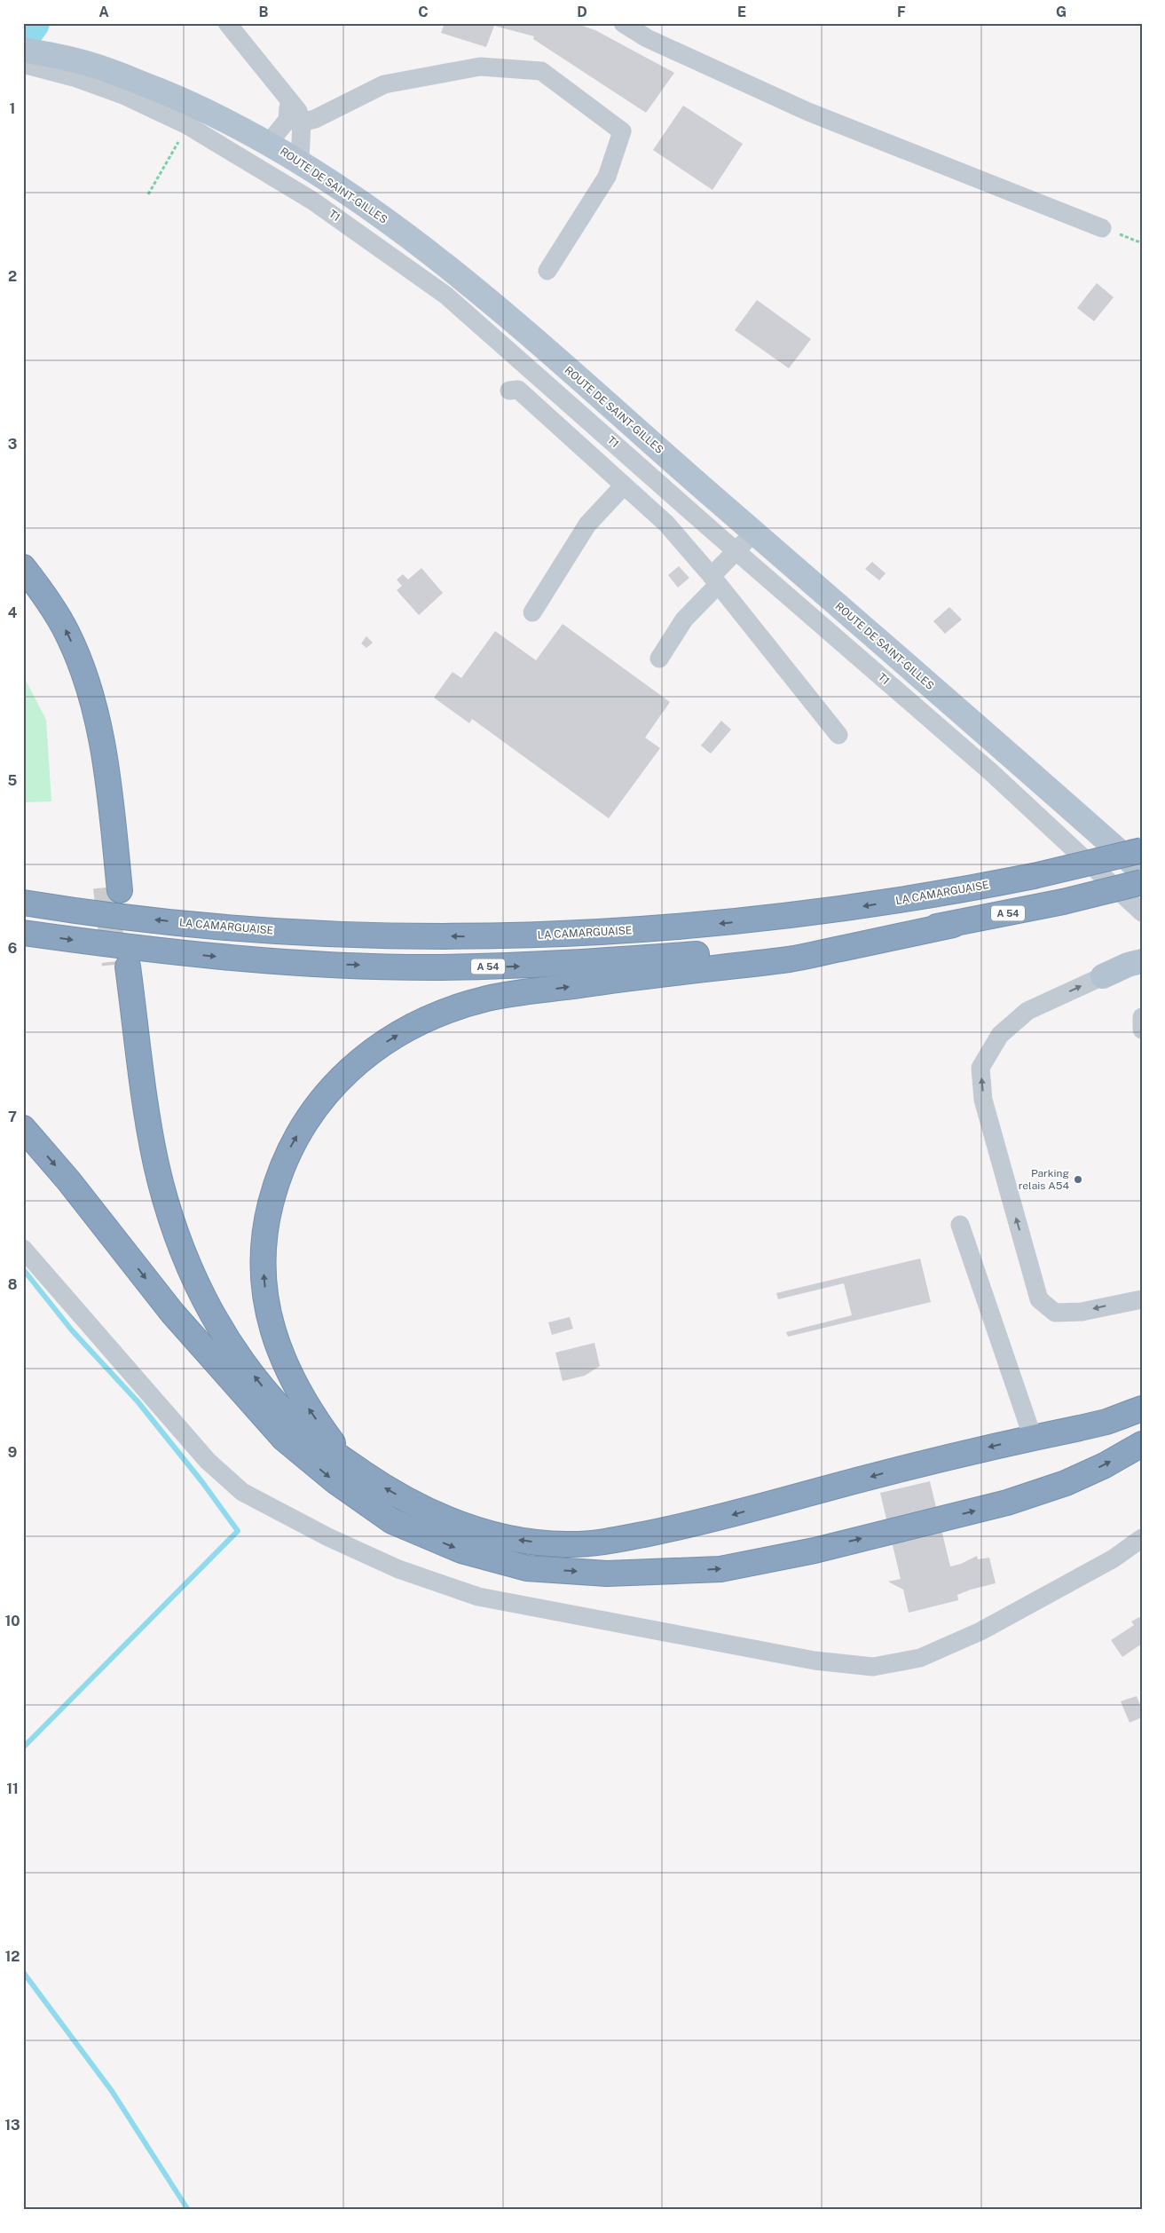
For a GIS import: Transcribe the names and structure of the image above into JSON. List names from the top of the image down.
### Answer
{
  "streets": {
    "highway": ["LA CAMARGUAISE", "A 54"],
    "main road": ["ROUTE DE SAINT-GILLES"],
    "street": ["T1"]
  },
  "crossings": [
    ["ROUTE DE SAINT-GILLES", "T1"]
  ],
  "places": ["Parking relais A54"],
  "grid": {
    "columns": [
      "A",
      "B",
      "C",
      "D",
      "E",
      "F",
      "G"
    ],
    "rows": [
      "1",
      "2",
      "3",
      "4",
      "5",
      "6",
      "7",
      "8",
      "9",
      "10",
      "11",
      "12",
      "13"
    ]
  }
}
